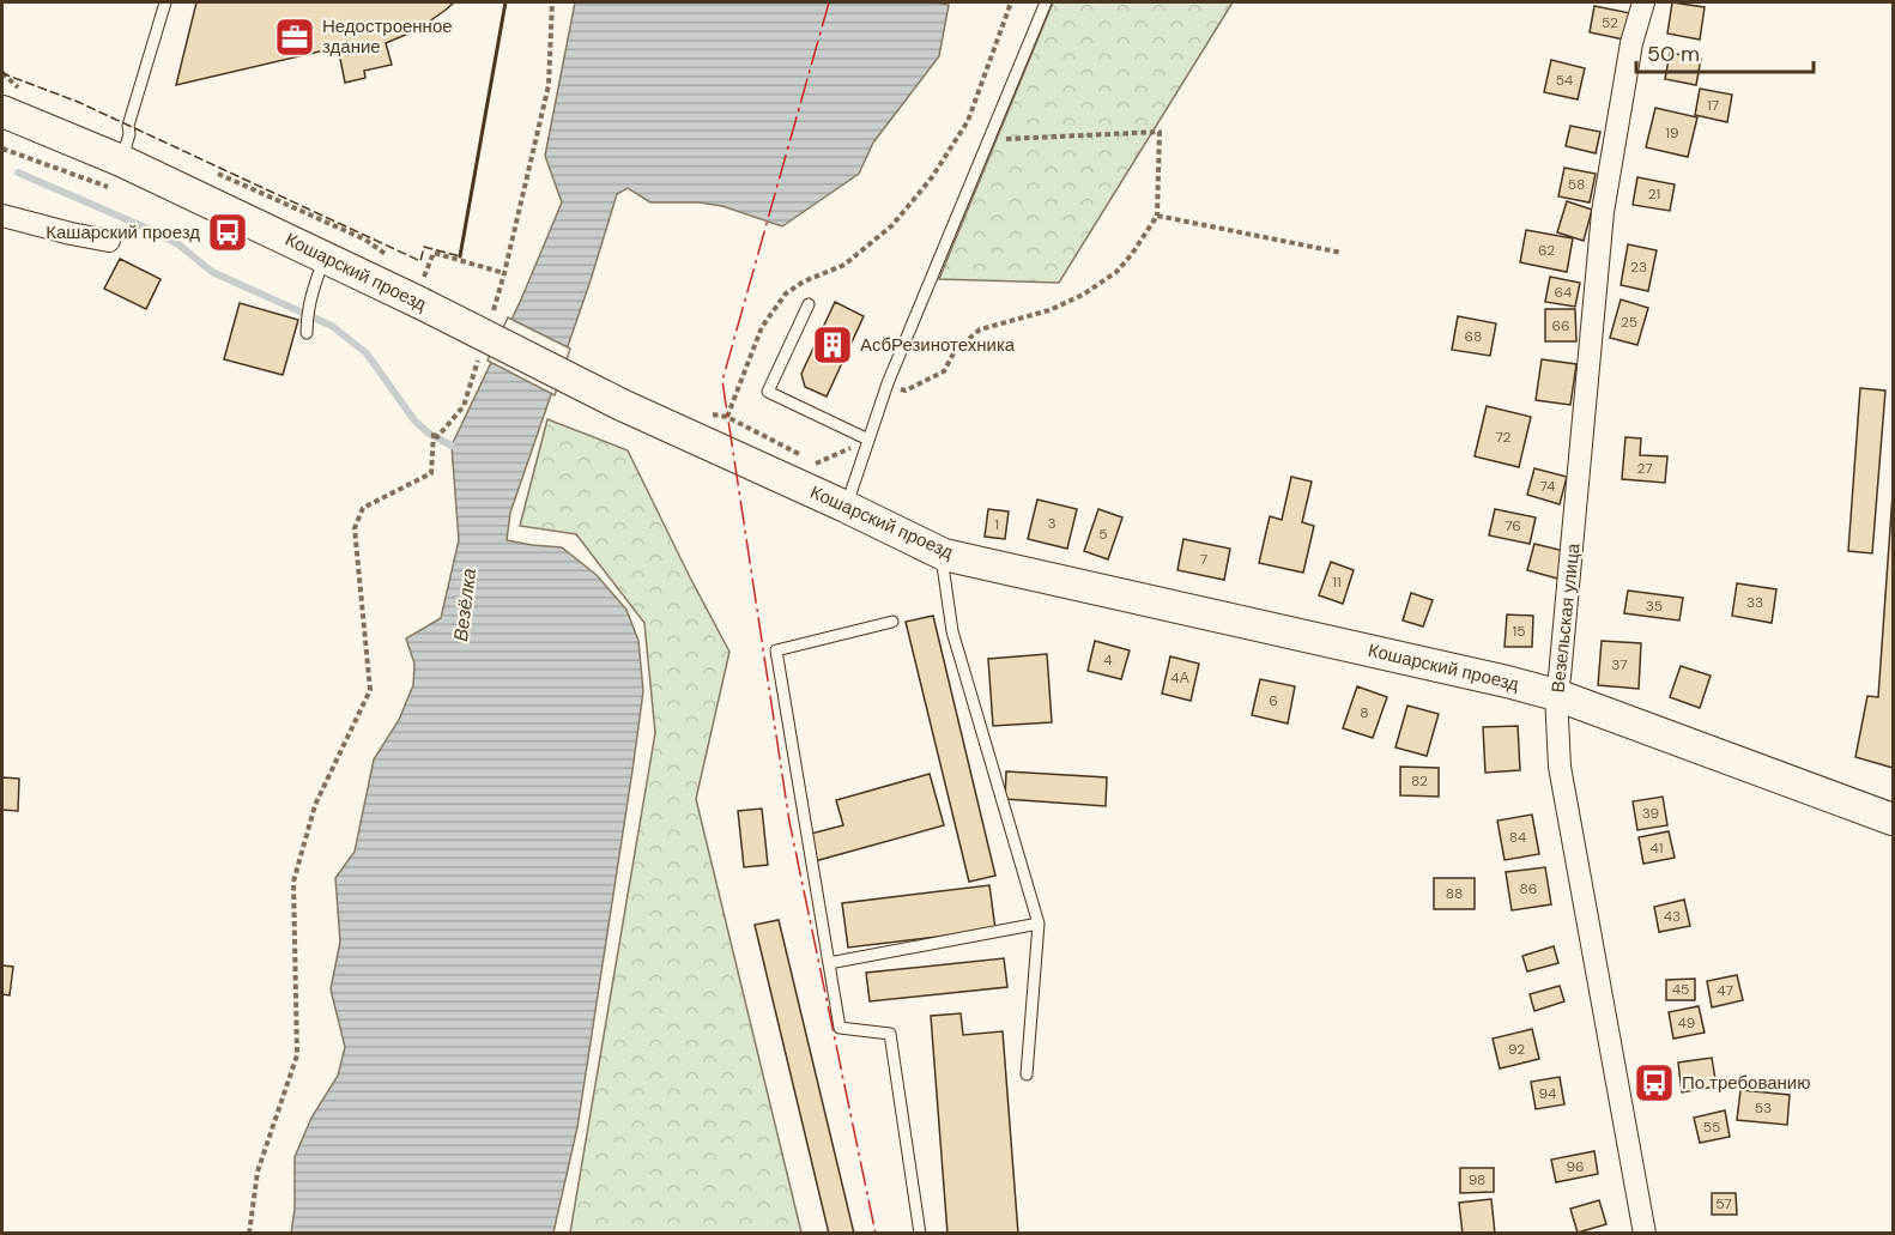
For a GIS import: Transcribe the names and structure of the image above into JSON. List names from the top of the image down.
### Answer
{
  "streets": {
    "street": ["Кошарский проезд", "Везельская улица"]
  },
  "crossings": [
    ["Кошарский проезд", "Везельская улица"]
  ],
  "water": ["Везёлка"],
  "places": {
    "office": ["Недостроенное здание"],
    "bus stop": ["Кашарский проезд", "По требованию"],
    "building": ["АсбРезинотехника"]
  },
  "house_numbers": [
    "52",
    "54",
    "17",
    "19",
    "58",
    "21",
    "62",
    "23",
    "64",
    "25",
    "66",
    "68",
    "72",
    "27",
    "74",
    "3",
    "1",
    "76",
    "5",
    "7",
    "11",
    "33",
    "35",
    "15",
    "4",
    "37",
    "4А",
    "6",
    "8",
    "82",
    "39",
    "84",
    "41",
    "86",
    "88",
    "43",
    "45",
    "47",
    "49",
    "92",
    "94",
    "53",
    "55",
    "96",
    "98",
    "57"
  ],
  "scale_bar": "50 m"
}
